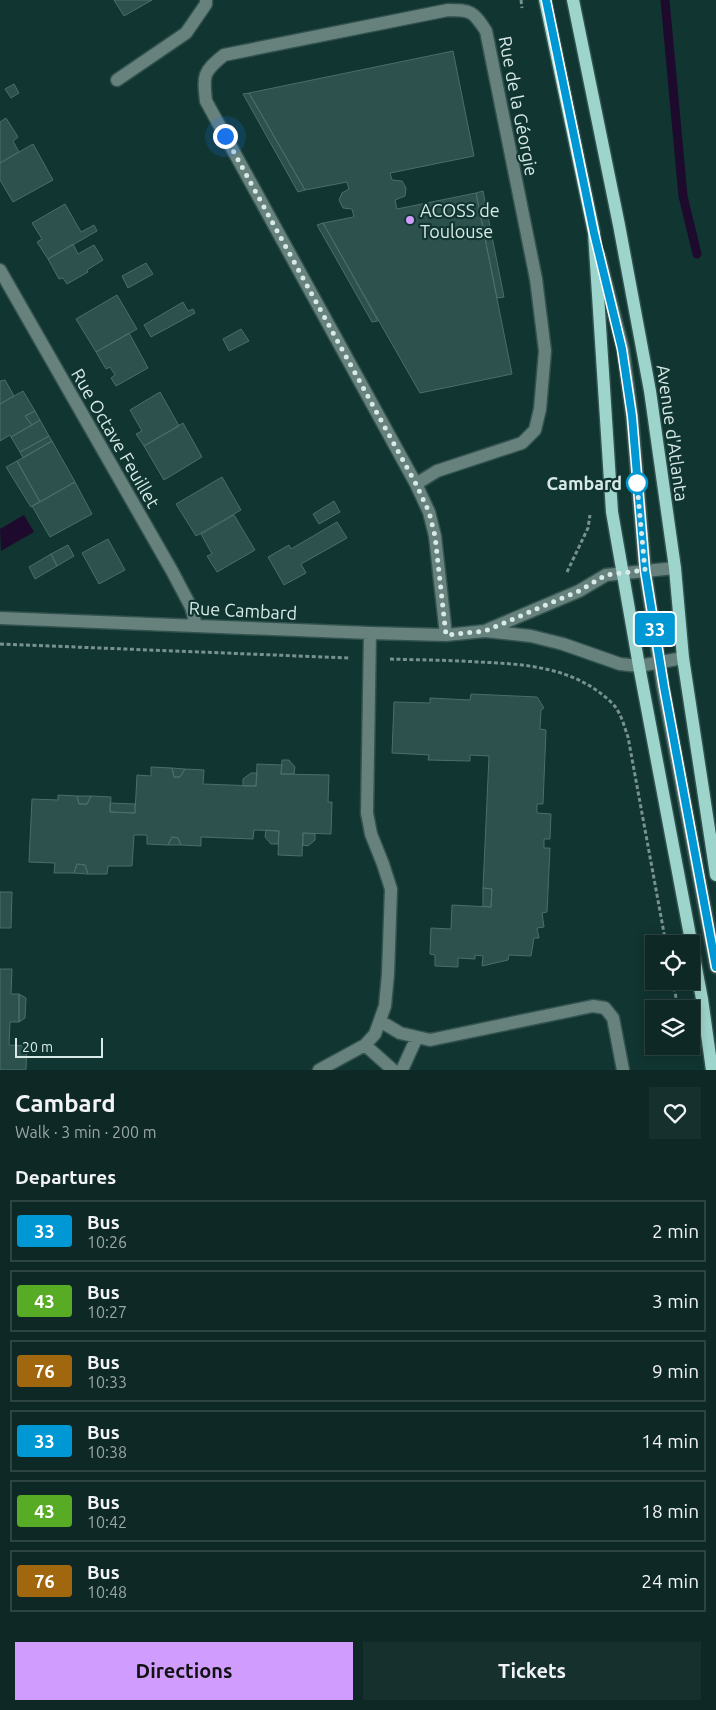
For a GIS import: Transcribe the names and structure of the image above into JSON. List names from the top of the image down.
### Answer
{
  "streets": {
    "main road": ["Avenue d'Atlanta"],
    "street": ["Rue de la Géorgie", "Rue Octave Feuillet", "Rue Cambard"]
  },
  "crossings": [
    ["Rue de la Géorgie", "Rue Cambard"],
    ["Avenue d'Atlanta", "Rue Cambard"],
    ["Rue Octave Feuillet", "Rue Cambard"]
  ],
  "places": ["ACOSS de Toulouse", "Cambard"],
  "lines": ["bus line 33"],
  "scale_bar": "20 m",
  "page": {
    "on_map": "33",
    "scale": "20 m",
    "heading": [
      ["Cambard", "Walk · 3 min · 200 m"],
      "Departures"
    ],
    "list": [
      {
        "mark": "33",
        "name": "Bus",
        "note": "10:26",
        "value": "2 min"
      },
      {
        "mark": "43",
        "name": "Bus",
        "note": "10:27",
        "value": "3 min"
      },
      {
        "mark": "76",
        "name": "Bus",
        "note": "10:33",
        "value": "9 min"
      },
      {
        "mark": "33",
        "name": "Bus",
        "note": "10:38",
        "value": "14 min"
      },
      {
        "mark": "43",
        "name": "Bus",
        "note": "10:42",
        "value": "18 min"
      },
      {
        "mark": "76",
        "name": "Bus",
        "note": "10:48",
        "value": "24 min"
      }
    ],
    "buttons": ["Directions", "Tickets"]
  }
}
